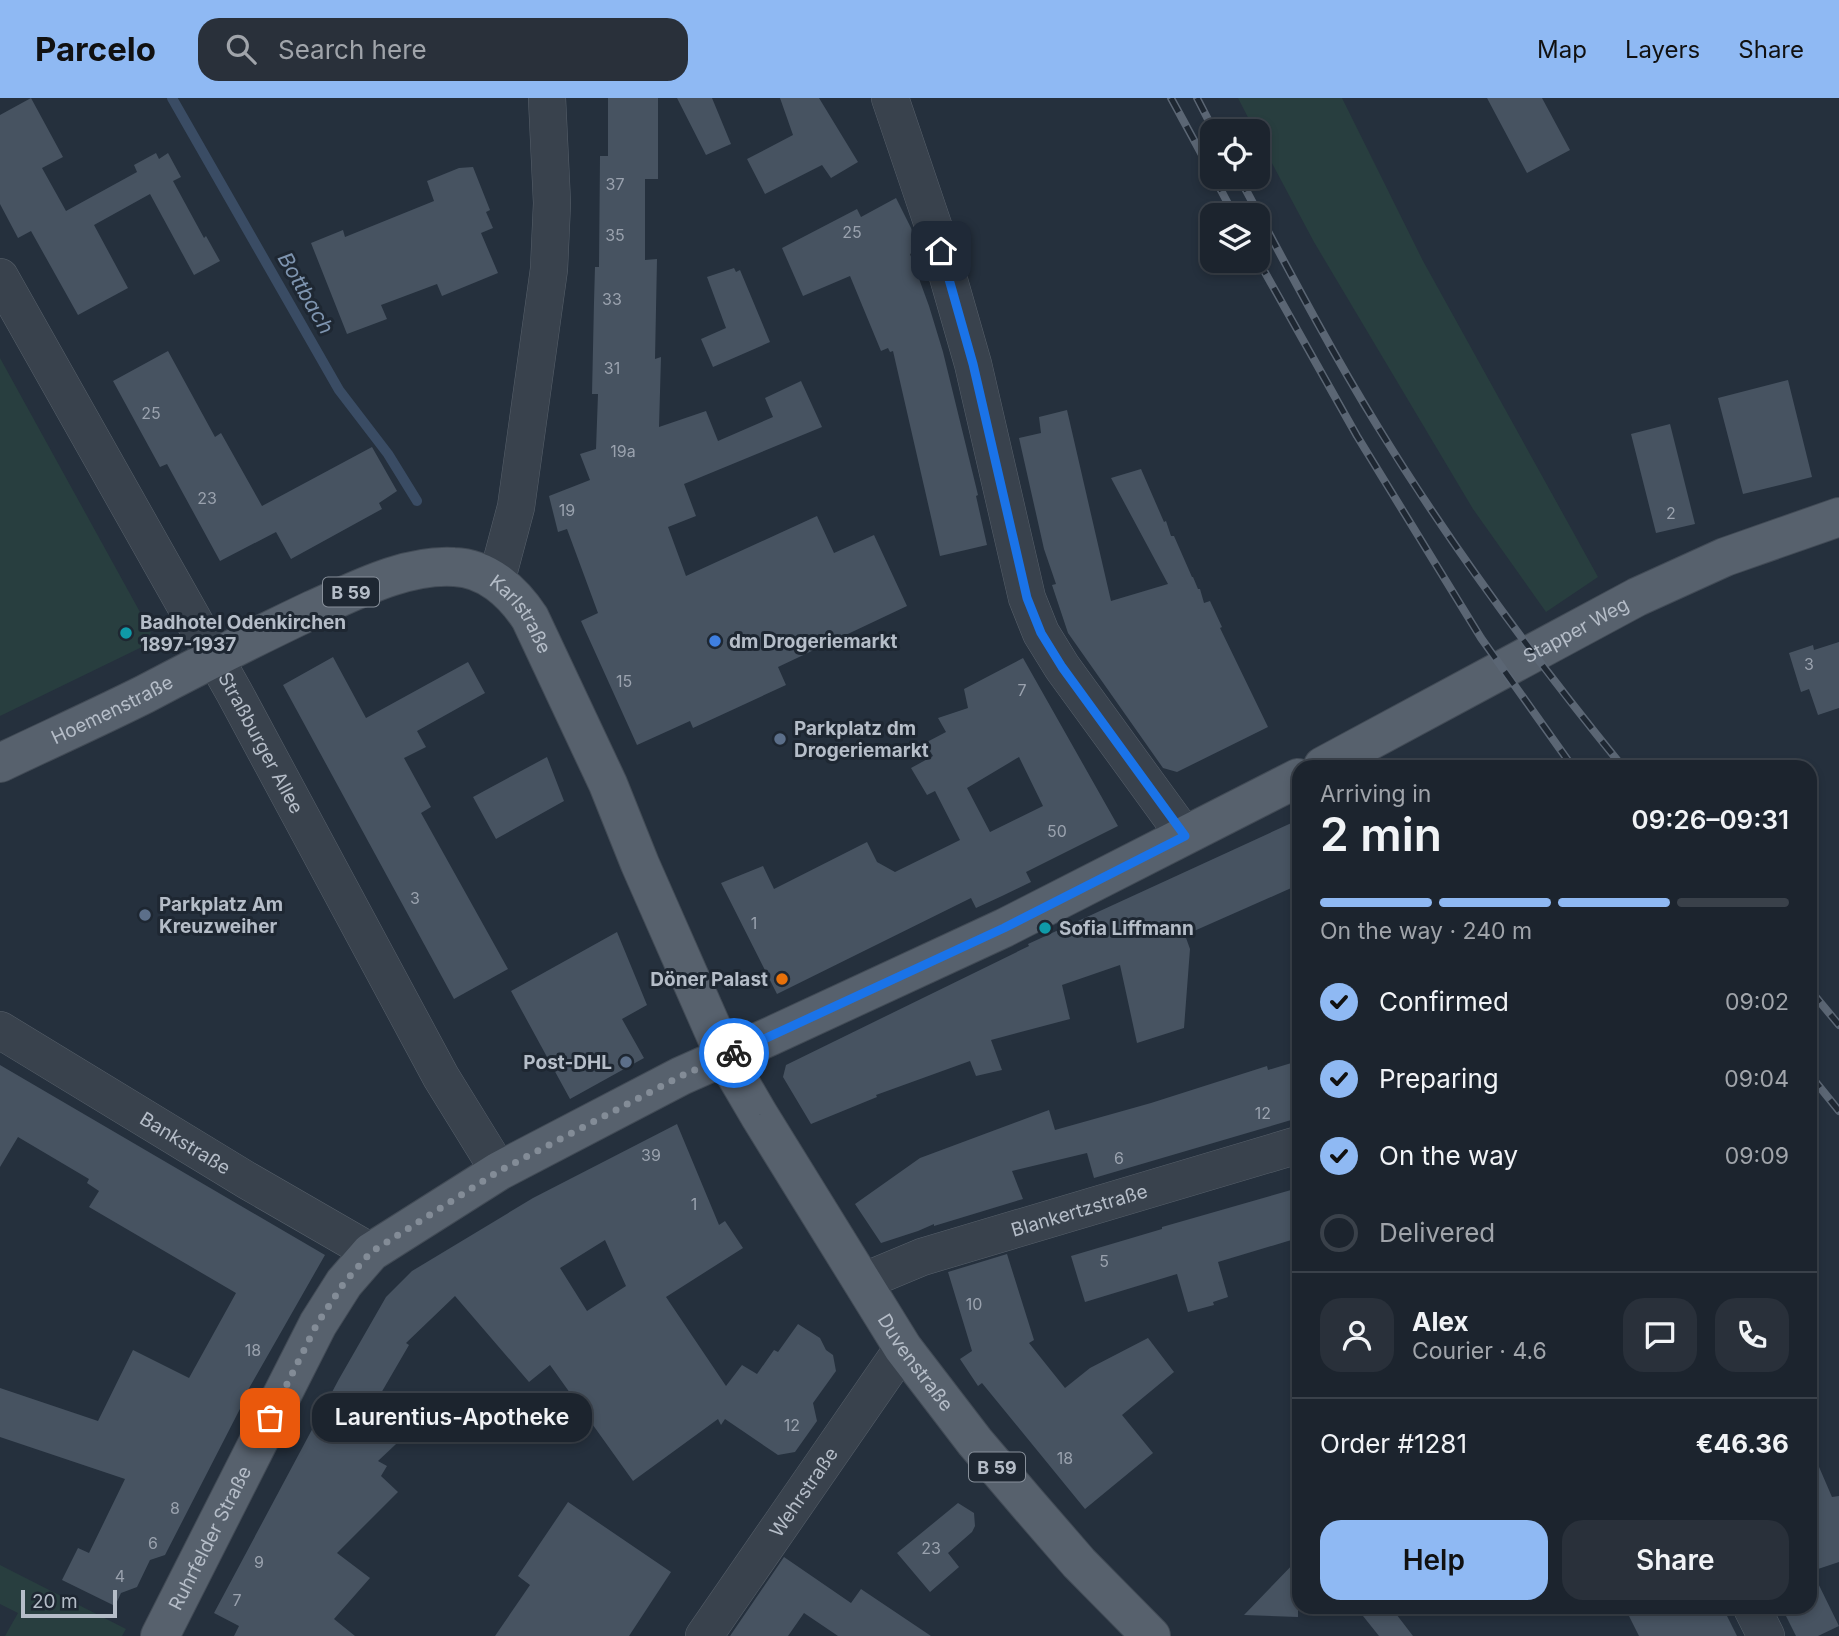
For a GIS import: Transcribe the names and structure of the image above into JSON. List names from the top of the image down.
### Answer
{
  "streets": {
    "main road": [
      "B 59",
      "Karlstraße",
      "Stapper Weg",
      "Hoemenstraße",
      "Duvenstraße",
      "Ruhrfelder Straße"
    ],
    "street": [
      "Straßburger Allee",
      "Bankstraße",
      "Blankertzstraße",
      "Wehrstraße"
    ]
  },
  "crossings": [
    ["Karlstraße", "Hoemenstraße"],
    ["Karlstraße", "Duvenstraße"],
    ["Karlstraße", "Ruhrfelder Straße"],
    ["Hoemenstraße", "Straßburger Allee"],
    ["Straßburger Allee", "Ruhrfelder Straße"],
    ["Bankstraße", "Ruhrfelder Straße"],
    ["Blankertzstraße", "Duvenstraße"],
    ["Duvenstraße", "Wehrstraße"],
    ["Duvenstraße", "Ruhrfelder Straße"]
  ],
  "water": ["Bottbach"],
  "places": [
    "Badhotel Odenkirchen 1897-1937",
    "dm Drogeriemarkt",
    "Parkplatz dm Drogeriemarkt",
    "Parkplatz Am Kreuzweiher",
    "Sofia Liffmann",
    "Döner Palast",
    "Post-DHL",
    "Laurentius-Apotheke"
  ],
  "house_numbers": [
    "37",
    "25",
    "35",
    "33",
    "31",
    "25",
    "19a",
    "23",
    "19",
    "2",
    "3",
    "15",
    "7",
    "50",
    "3",
    "1",
    "12",
    "39",
    "6",
    "1",
    "5",
    "10",
    "18",
    "12",
    "18",
    "8",
    "6",
    "23",
    "9",
    "4",
    "7"
  ],
  "scale_bar": "20 m",
  "page": {
    "header": "Parcelo",
    "search": "Search here",
    "nav": ["Map", "Layers", "Share"],
    "heading": ["2 min", "Arriving in", "09:26–09:31"],
    "panel": [
      "Alex",
      "Courier · 4.6",
      "Order #1281",
      "€46.36"
    ],
    "bar": "On the way · 240 m",
    "list": [
      ["Confirmed", "09:02"],
      ["Preparing", "09:04"],
      ["On the way", "09:09"],
      "Delivered"
    ],
    "bubble": "Laurentius-Apotheke",
    "buttons": ["Help", "Share"],
    "scale": "20 m"
  }
}
